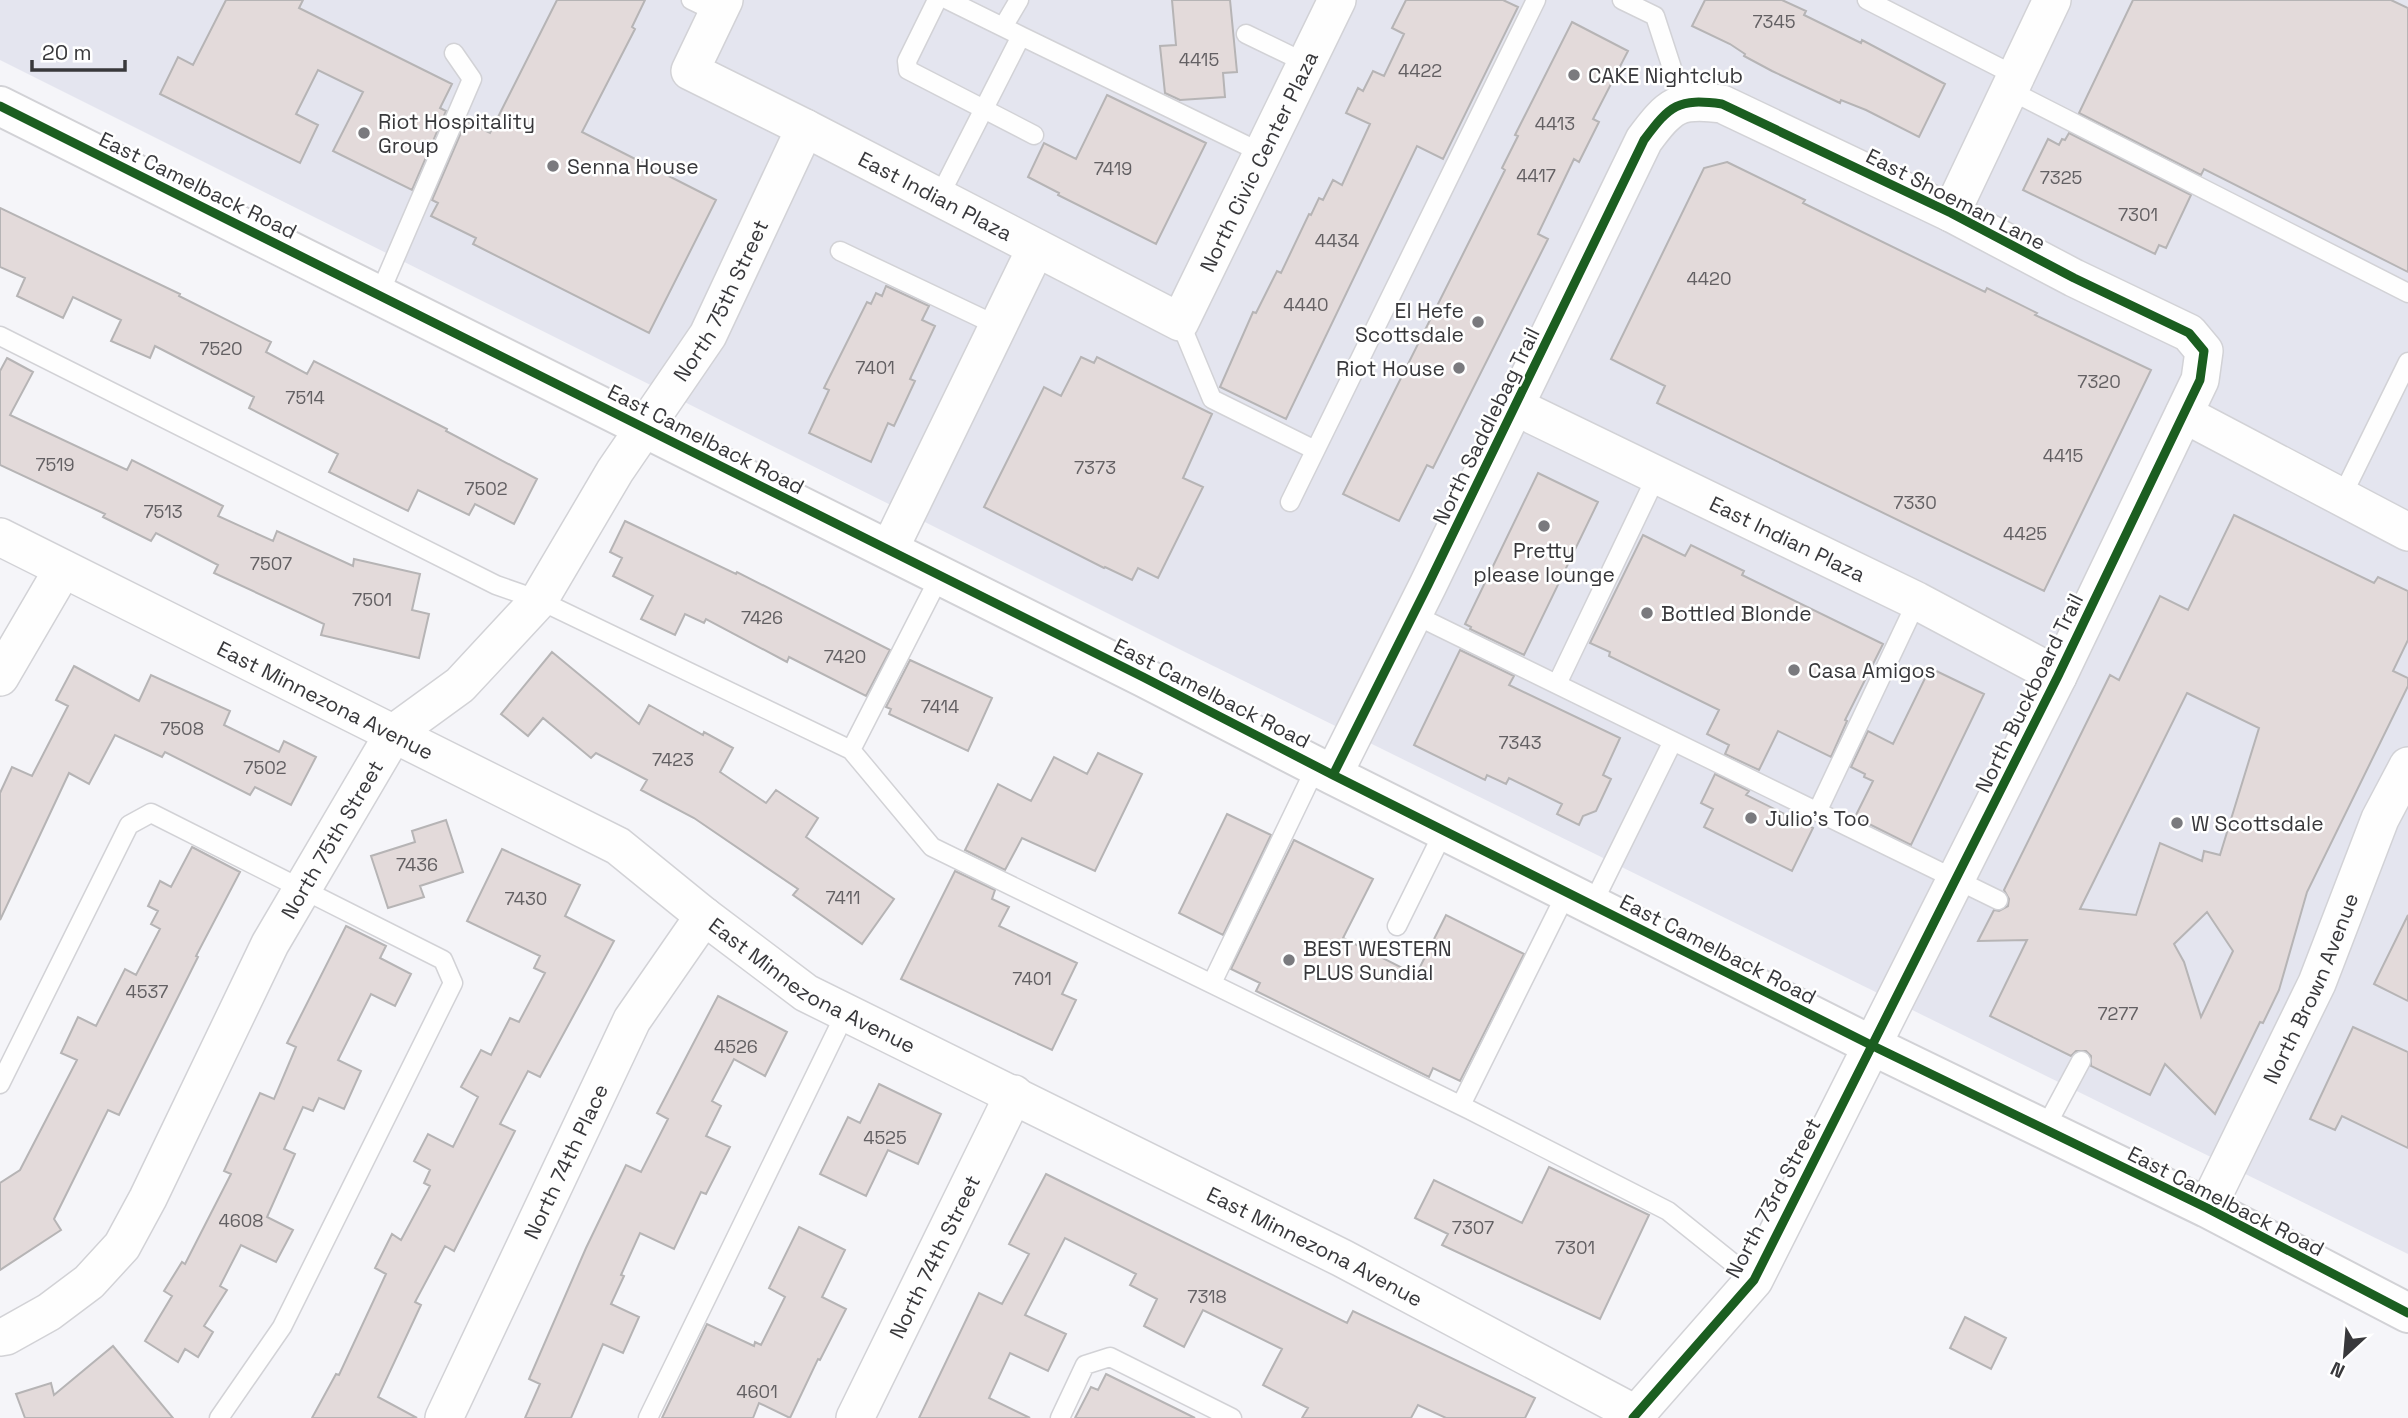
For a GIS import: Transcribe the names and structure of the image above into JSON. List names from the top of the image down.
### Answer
{
  "streets": {
    "main road": ["East Camelback Road"],
    "street": [
      "North Civic Center Plaza",
      "East Indian Plaza",
      "East Shoeman Lane",
      "North 75th Street",
      "North Saddlebag Trail",
      "North Buckboard Trail",
      "East Minnezona Avenue",
      "North Brown Avenue",
      "North 74th Place",
      "North 73rd Street",
      "North 74th Street"
    ]
  },
  "crossings": [
    ["North Civic Center Plaza", "East Indian Plaza"],
    ["East Camelback Road", "North 75th Street"],
    ["East Camelback Road", "North Saddlebag Trail"],
    ["East Camelback Road", "North Buckboard Trail"],
    ["East Camelback Road", "North Brown Avenue"],
    ["East Camelback Road", "North 73rd Street"],
    ["East Indian Plaza", "North 75th Street"],
    ["East Indian Plaza", "North Saddlebag Trail"],
    ["East Indian Plaza", "North Buckboard Trail"],
    ["East Shoeman Lane", "North Saddlebag Trail"],
    ["East Shoeman Lane", "North Buckboard Trail"],
    ["North 75th Street", "East Minnezona Avenue"],
    ["North Buckboard Trail", "North 73rd Street"],
    ["East Minnezona Avenue", "North 74th Place"],
    ["East Minnezona Avenue", "North 73rd Street"],
    ["East Minnezona Avenue", "North 74th Street"]
  ],
  "places": [
    "CAKE Nightclub",
    "Riot Hospitality Group",
    "Senna House",
    "El Hefe Scottsdale",
    "Riot House",
    "Pretty please lounge",
    "Bottled Blonde",
    "Casa Amigos",
    "Julio's Too",
    "W Scottsdale",
    "BEST WESTERN PLUS Sundial"
  ],
  "house_numbers": [
    "7345",
    "4415",
    "4422",
    "4413",
    "7419",
    "4417",
    "7325",
    "7301",
    "4434",
    "4420",
    "4440",
    "7520",
    "7401",
    "7320",
    "7514",
    "4415",
    "7519",
    "7373",
    "7502",
    "7330",
    "7513",
    "4425",
    "7507",
    "7501",
    "7426",
    "7420",
    "7414",
    "7508",
    "7343",
    "7423",
    "7502",
    "7436",
    "7411",
    "7430",
    "7401",
    "4537",
    "7277",
    "4526",
    "4525",
    "4608",
    "7307",
    "7301",
    "7318",
    "4601"
  ],
  "scale_bar": "20 m",
  "north": "bottom left"
}
